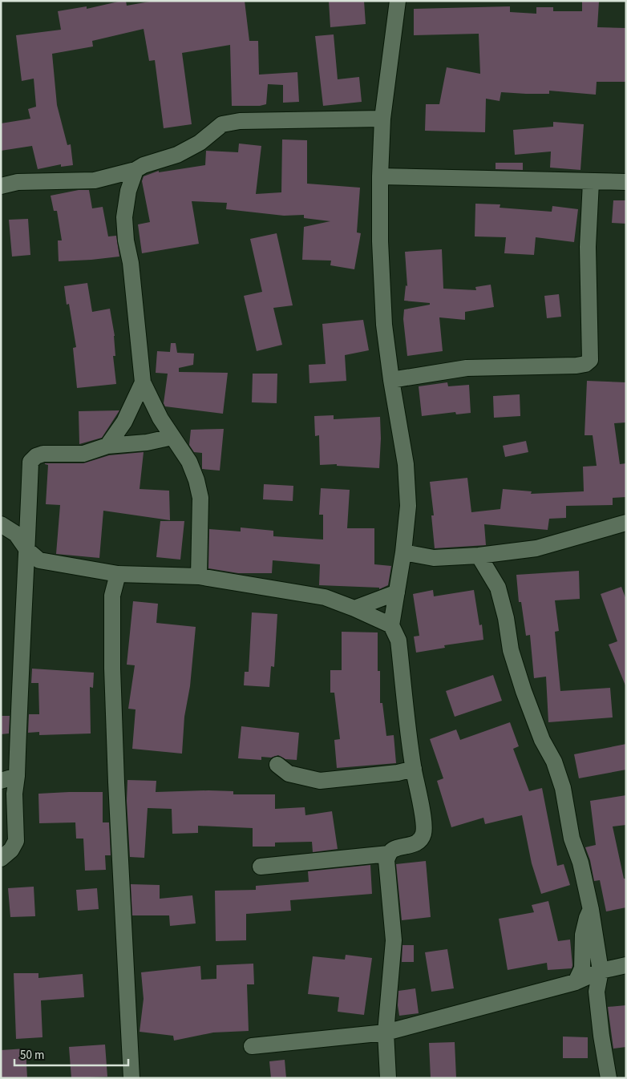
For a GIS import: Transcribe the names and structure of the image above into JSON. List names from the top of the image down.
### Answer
{
  "scale_bar": "50 m"
}
